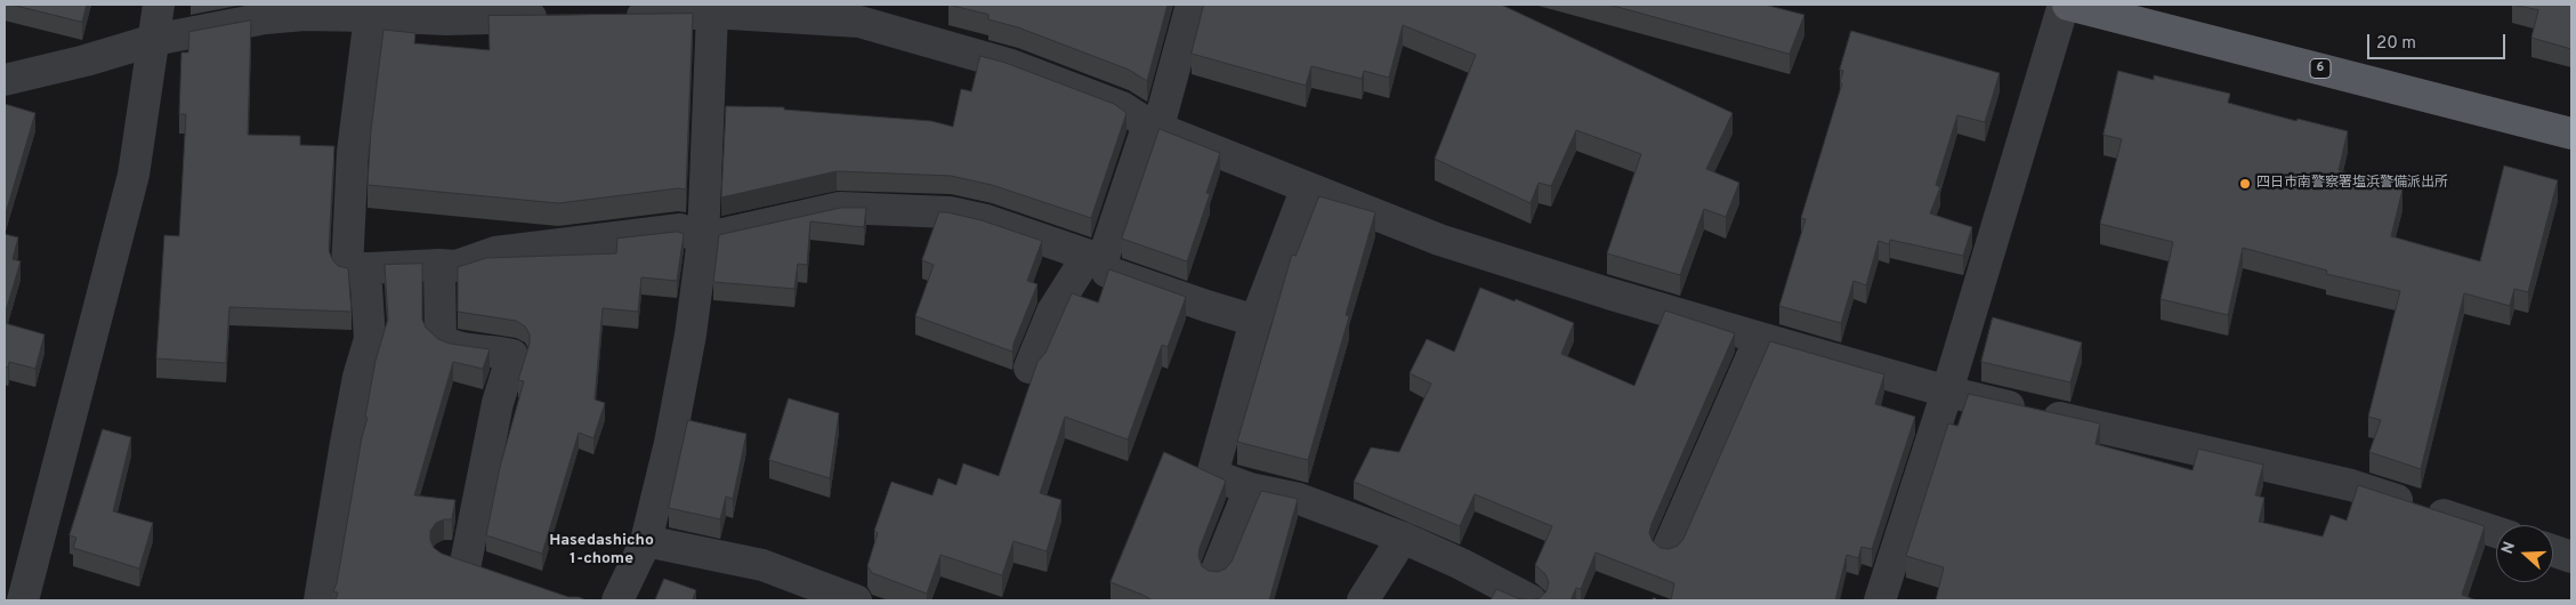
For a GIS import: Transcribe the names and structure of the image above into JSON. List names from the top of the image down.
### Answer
{
  "streets": {
    "main road": ["6"]
  },
  "districts": ["Hasedashicho 1-chome"],
  "places": ["四日市南警察署塩浜警備派出所"],
  "scale_bar": "20 m",
  "north": "left"
}
